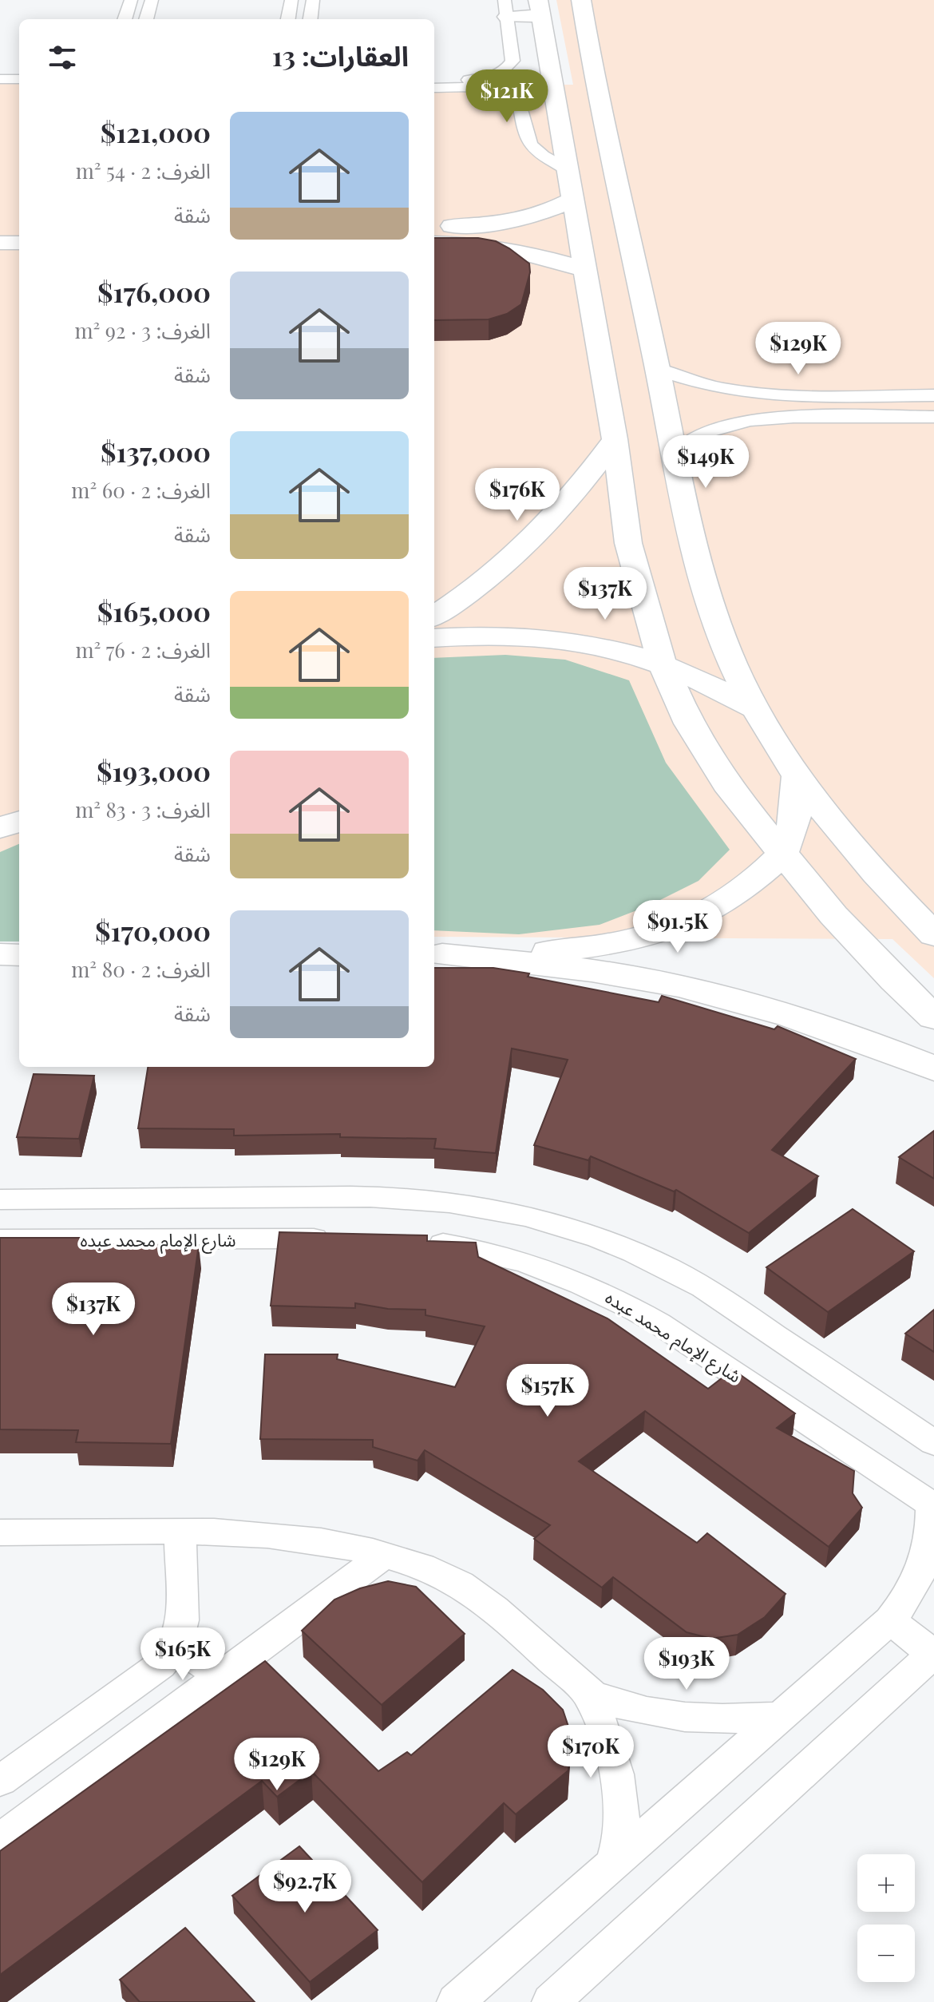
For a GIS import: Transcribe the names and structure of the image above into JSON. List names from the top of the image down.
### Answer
{
  "streets": {
    "street": ["شارع الإمام محمد عبده"]
  },
  "page": {
    "heading": "العقارات: 13",
    "price": [
      "$121K",
      "$129K",
      "$149K",
      "$176K",
      "$137K",
      "$91.5K",
      "$137K",
      "$157K",
      "$165K",
      "$193K",
      "$170K",
      "$129K",
      "$92.7K"
    ],
    "list": [
      {
        "name": "$121,000",
        "note": "الغرف: 2 · 54 m² · شقة"
      },
      {
        "name": "$176,000",
        "note": "الغرف: 3 · 92 m² · شقة"
      },
      {
        "name": "$137,000",
        "note": "الغرف: 2 · 60 m² · شقة"
      },
      {
        "name": "$165,000",
        "note": "الغرف: 2 · 76 m² · شقة"
      },
      {
        "name": "$193,000",
        "note": "الغرف: 3 · 83 m² · شقة"
      },
      {
        "name": "$170,000",
        "note": "الغرف: 2 · 80 m² · شقة"
      }
    ],
    "map_buttons": ["+", "−"]
  }
}
